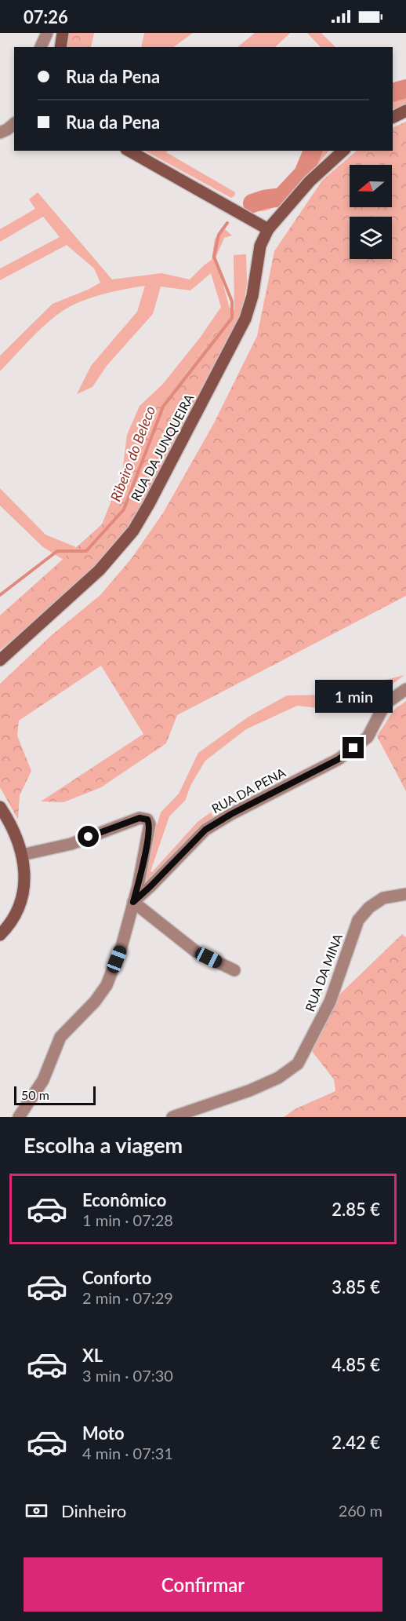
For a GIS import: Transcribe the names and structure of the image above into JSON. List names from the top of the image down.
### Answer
{
  "streets": {
    "main road": ["RUA DA JUNQUEIRA"],
    "street": ["RUA DA PENA", "RUA DA MINA"]
  },
  "water": ["Ribeiro do Beleco"],
  "scale_bar": "50 m",
  "north": "left",
  "page": {
    "status": "07:26",
    "banner": ["Rua da Pena", "Rua da Pena"],
    "bubble": "1 min",
    "scale": "50 m",
    "heading": "Escolha a viagem",
    "list": [
      {
        "name": "Econômico",
        "note": "1 min · 07:28",
        "value": "2.85 €"
      },
      {
        "name": "Conforto",
        "note": "2 min · 07:29",
        "value": "3.85 €"
      },
      {
        "name": "XL",
        "note": "3 min · 07:30",
        "value": "4.85 €"
      },
      {
        "name": "Moto",
        "note": "4 min · 07:31",
        "value": "2.42 €"
      }
    ],
    "pay": ["Dinheiro", "260 m"],
    "buttons": "Confirmar"
  }
}
